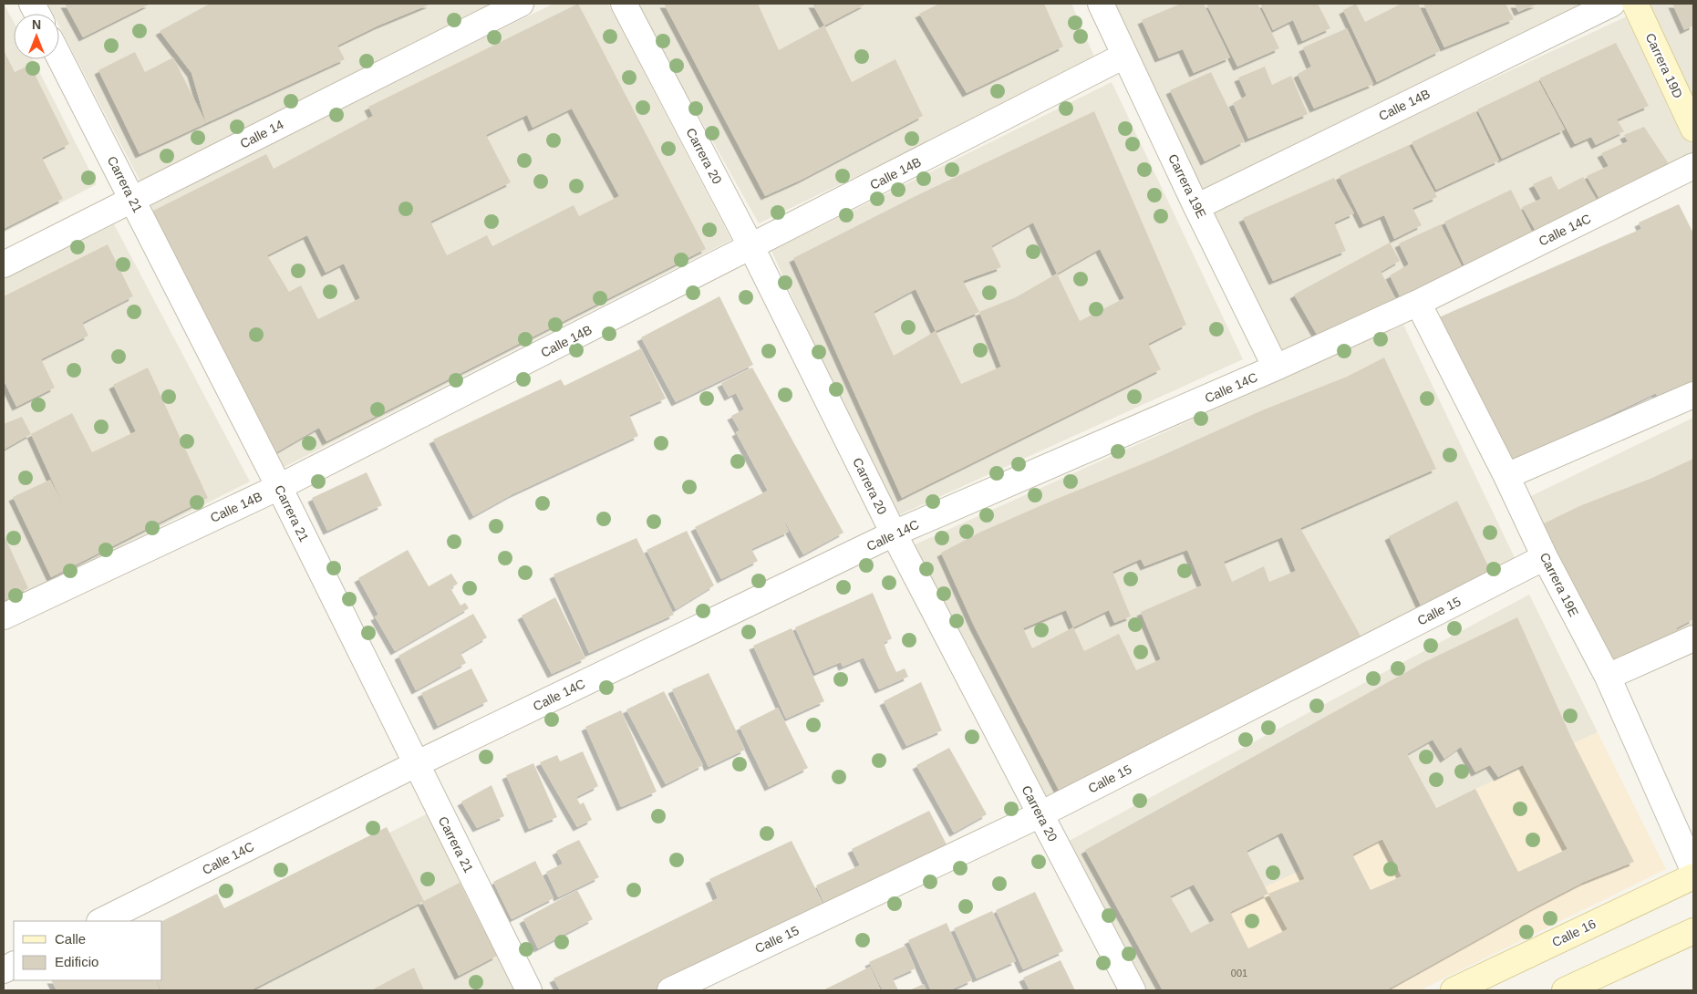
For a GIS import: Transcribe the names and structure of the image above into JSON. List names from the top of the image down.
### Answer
{
  "streets": {
    "main road": ["Carrera 19D", "Calle 16"],
    "street": [
      "Calle 14B",
      "Calle 14",
      "Carrera 20",
      "Carrera 21",
      "Carrera 19E",
      "Calle 14C",
      "Calle 15"
    ]
  },
  "crossings": [
    ["Calle 14B", "Carrera 20"],
    ["Calle 14B", "Carrera 21"],
    ["Calle 14B", "Carrera 19E"],
    ["Calle 14", "Carrera 21"],
    ["Carrera 20", "Calle 14C"],
    ["Carrera 20", "Calle 15"],
    ["Carrera 21", "Calle 14C"],
    ["Carrera 19E", "Calle 14C"],
    ["Carrera 19E", "Calle 15"]
  ],
  "house_numbers": ["001"],
  "legend": ["Calle", "Edificio"],
  "north": "top"
}
